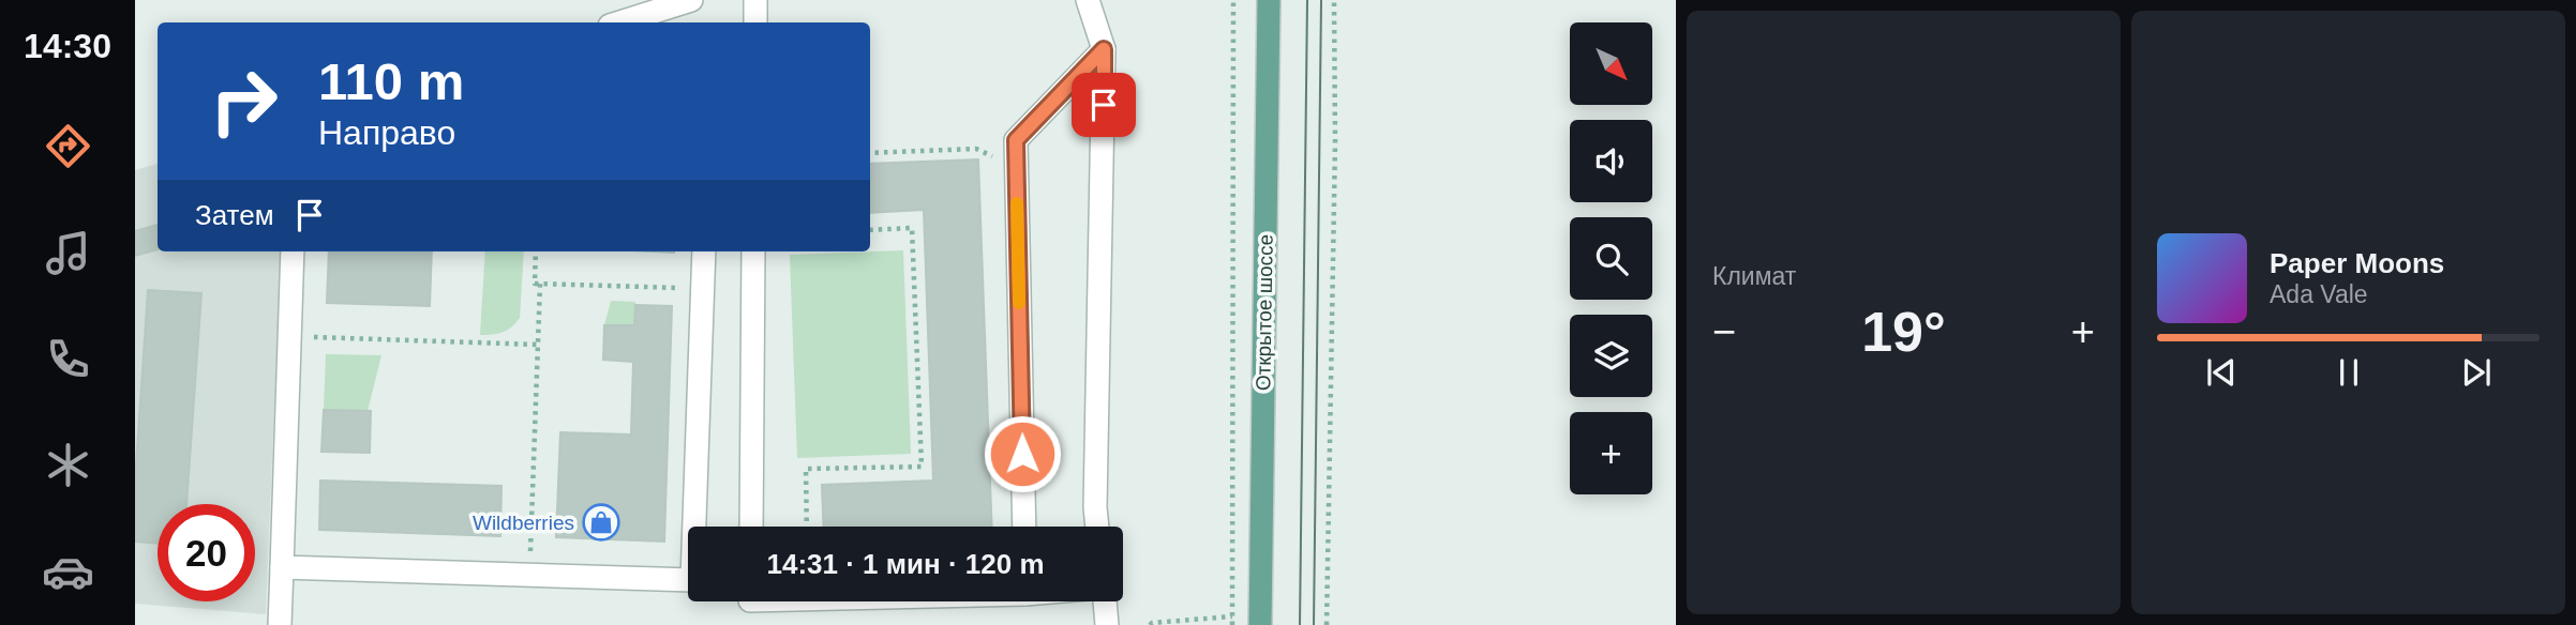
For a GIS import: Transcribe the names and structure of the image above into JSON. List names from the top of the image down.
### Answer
{
  "streets": {
    "main road": ["Открытое шоссе"]
  },
  "places": {
    "shop": ["Wildberries"]
  },
  "north": "bottom right",
  "page": {
    "tabs": "14:30",
    "tile": "Климат",
    "map_buttons": "+",
    "turn": ["110 m", "Направо"],
    "then": "Затем",
    "song": ["Paper Moons", "Ada Vale"],
    "heat": ["−", "19°", "+"],
    "limit": "20",
    "trip": "14:31 · 1 мин · 120 m"
  }
}
